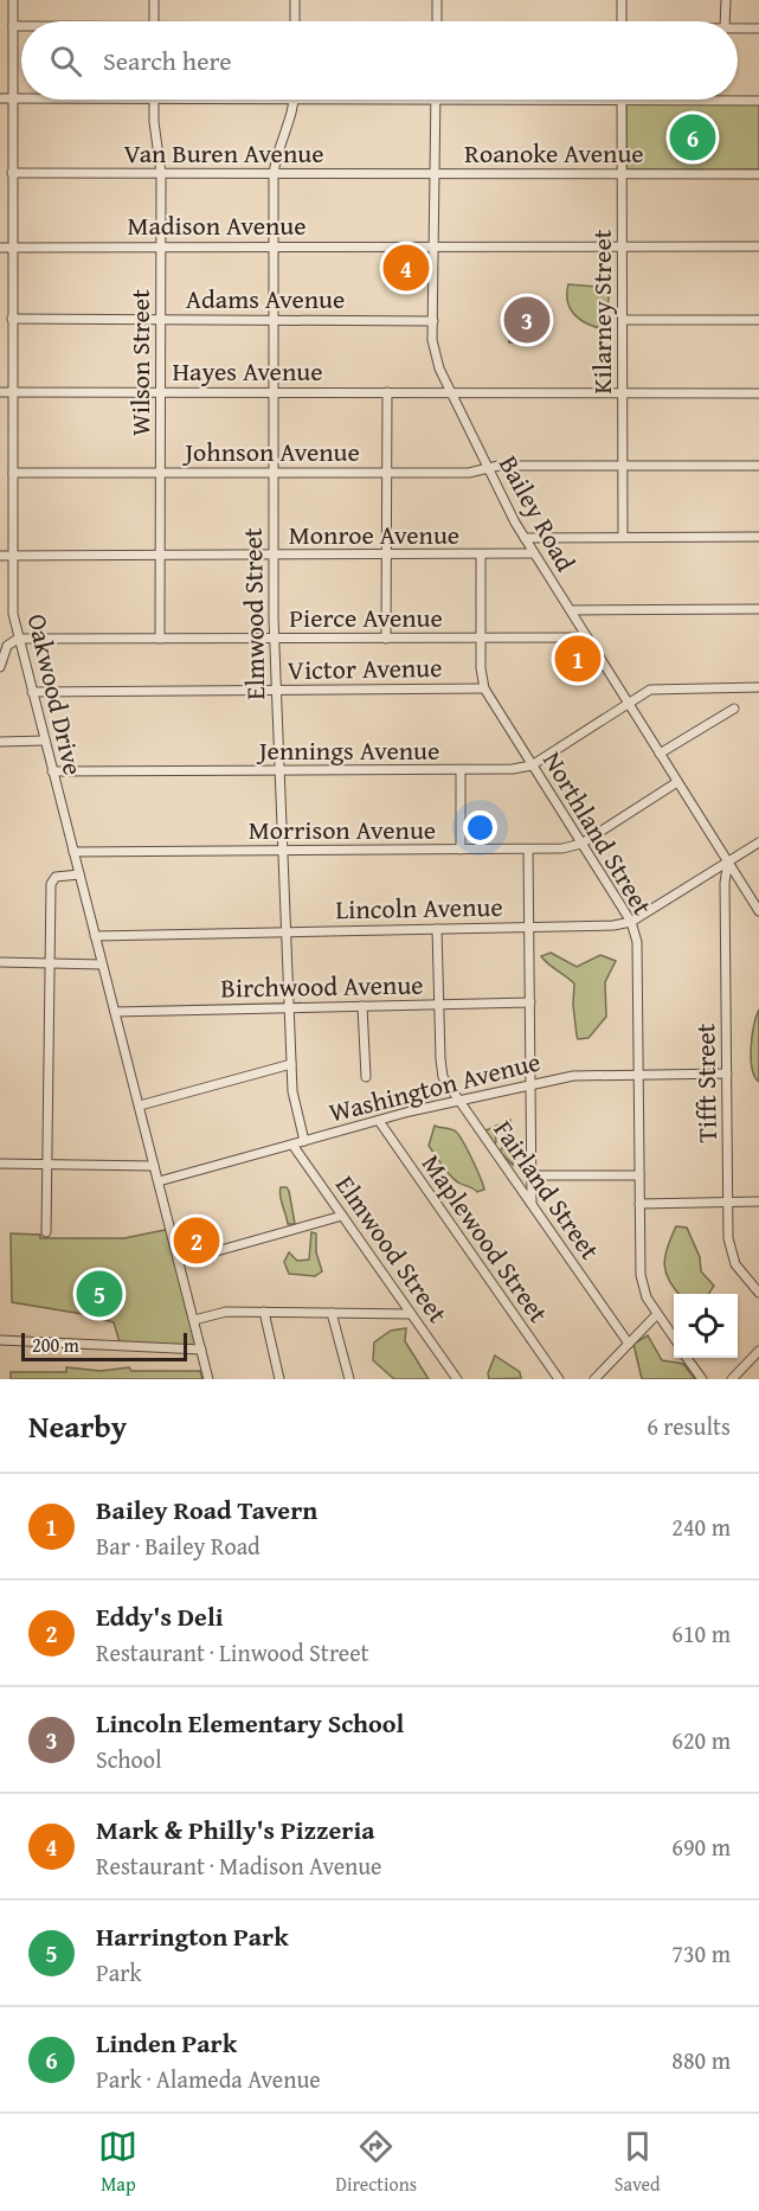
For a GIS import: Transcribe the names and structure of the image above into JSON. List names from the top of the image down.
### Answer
{
  "streets": {
    "street": [
      "Van Buren Avenue",
      "Roanoke Avenue",
      "Madison Avenue",
      "Adams Avenue",
      "Kilarney Street",
      "Wilson Street",
      "Hayes Avenue",
      "Johnson Avenue",
      "Bailey Road",
      "Monroe Avenue",
      "Elmwood Street",
      "Pierce Avenue",
      "Victor Avenue",
      "Oakwood Drive",
      "Jennings Avenue",
      "Morrison Avenue",
      "Northland Street",
      "Lincoln Avenue",
      "Birchwood Avenue",
      "Tifft Street",
      "Washington Avenue",
      "Fairland Street",
      "Maplewood Street"
    ]
  },
  "crossings": [
    ["Van Buren Avenue", "Roanoke Avenue"],
    ["Van Buren Avenue", "Wilson Street"],
    ["Van Buren Avenue", "Bailey Road"],
    ["Van Buren Avenue", "Elmwood Street"],
    ["Van Buren Avenue", "Oakwood Drive"],
    ["Roanoke Avenue", "Kilarney Street"],
    ["Roanoke Avenue", "Bailey Road"],
    ["Madison Avenue", "Kilarney Street"],
    ["Madison Avenue", "Wilson Street"],
    ["Madison Avenue", "Bailey Road"],
    ["Madison Avenue", "Elmwood Street"],
    ["Madison Avenue", "Oakwood Drive"],
    ["Adams Avenue", "Wilson Street"],
    ["Adams Avenue", "Bailey Road"],
    ["Adams Avenue", "Elmwood Street"],
    ["Adams Avenue", "Oakwood Drive"],
    ["Kilarney Street", "Hayes Avenue"],
    ["Kilarney Street", "Johnson Avenue"],
    ["Wilson Street", "Hayes Avenue"],
    ["Wilson Street", "Johnson Avenue"],
    ["Wilson Street", "Monroe Avenue"],
    ["Wilson Street", "Pierce Avenue"],
    ["Hayes Avenue", "Bailey Road"],
    ["Hayes Avenue", "Elmwood Street"],
    ["Hayes Avenue", "Oakwood Drive"],
    ["Johnson Avenue", "Bailey Road"],
    ["Johnson Avenue", "Elmwood Street"],
    ["Johnson Avenue", "Oakwood Drive"],
    ["Bailey Road", "Monroe Avenue"],
    ["Bailey Road", "Pierce Avenue"],
    ["Bailey Road", "Jennings Avenue"],
    ["Bailey Road", "Morrison Avenue"],
    ["Bailey Road", "Lincoln Avenue"],
    ["Bailey Road", "Tifft Street"],
    ["Monroe Avenue", "Elmwood Street"],
    ["Monroe Avenue", "Oakwood Drive"],
    ["Monroe Avenue", "Northland Street"],
    ["Elmwood Street", "Pierce Avenue"],
    ["Elmwood Street", "Victor Avenue"],
    ["Elmwood Street", "Jennings Avenue"],
    ["Elmwood Street", "Morrison Avenue"],
    ["Elmwood Street", "Lincoln Avenue"],
    ["Elmwood Street", "Birchwood Avenue"],
    ["Elmwood Street", "Washington Avenue"],
    ["Pierce Avenue", "Oakwood Drive"],
    ["Pierce Avenue", "Northland Street"],
    ["Victor Avenue", "Oakwood Drive"],
    ["Victor Avenue", "Northland Street"],
    ["Oakwood Drive", "Jennings Avenue"],
    ["Oakwood Drive", "Morrison Avenue"],
    ["Oakwood Drive", "Lincoln Avenue"],
    ["Oakwood Drive", "Birchwood Avenue"],
    ["Oakwood Drive", "Washington Avenue"],
    ["Jennings Avenue", "Northland Street"],
    ["Morrison Avenue", "Northland Street"],
    ["Northland Street", "Lincoln Avenue"],
    ["Northland Street", "Washington Avenue"],
    ["Lincoln Avenue", "Tifft Street"],
    ["Lincoln Avenue", "Fairland Street"],
    ["Birchwood Avenue", "Fairland Street"],
    ["Tifft Street", "Washington Avenue"],
    ["Washington Avenue", "Fairland Street"],
    ["Washington Avenue", "Maplewood Street"]
  ],
  "scale_bar": "200 m",
  "page": {
    "search": "Search here",
    "pins": [
      "6",
      "4",
      "3",
      "1",
      "2",
      "5"
    ],
    "scale": "200 m",
    "heading": ["Nearby", "6 results"],
    "list": [
      {
        "mark": "1",
        "name": "Bailey Road Tavern",
        "note": "Bar · Bailey Road",
        "value": "240 m"
      },
      {
        "mark": "2",
        "name": "Eddy's Deli",
        "note": "Restaurant · Linwood Street",
        "value": "610 m"
      },
      {
        "mark": "3",
        "name": "Lincoln Elementary School",
        "note": "School",
        "value": "620 m"
      },
      {
        "mark": "4",
        "name": "Mark & Philly's Pizzeria",
        "note": "Restaurant · Madison Avenue",
        "value": "690 m"
      },
      {
        "mark": "5",
        "name": "Harrington Park",
        "note": "Park",
        "value": "730 m"
      },
      {
        "mark": "6",
        "name": "Linden Park",
        "note": "Park · Alameda Avenue",
        "value": "880 m"
      }
    ],
    "nav": ["Map", "Directions", "Saved"]
  }
}
